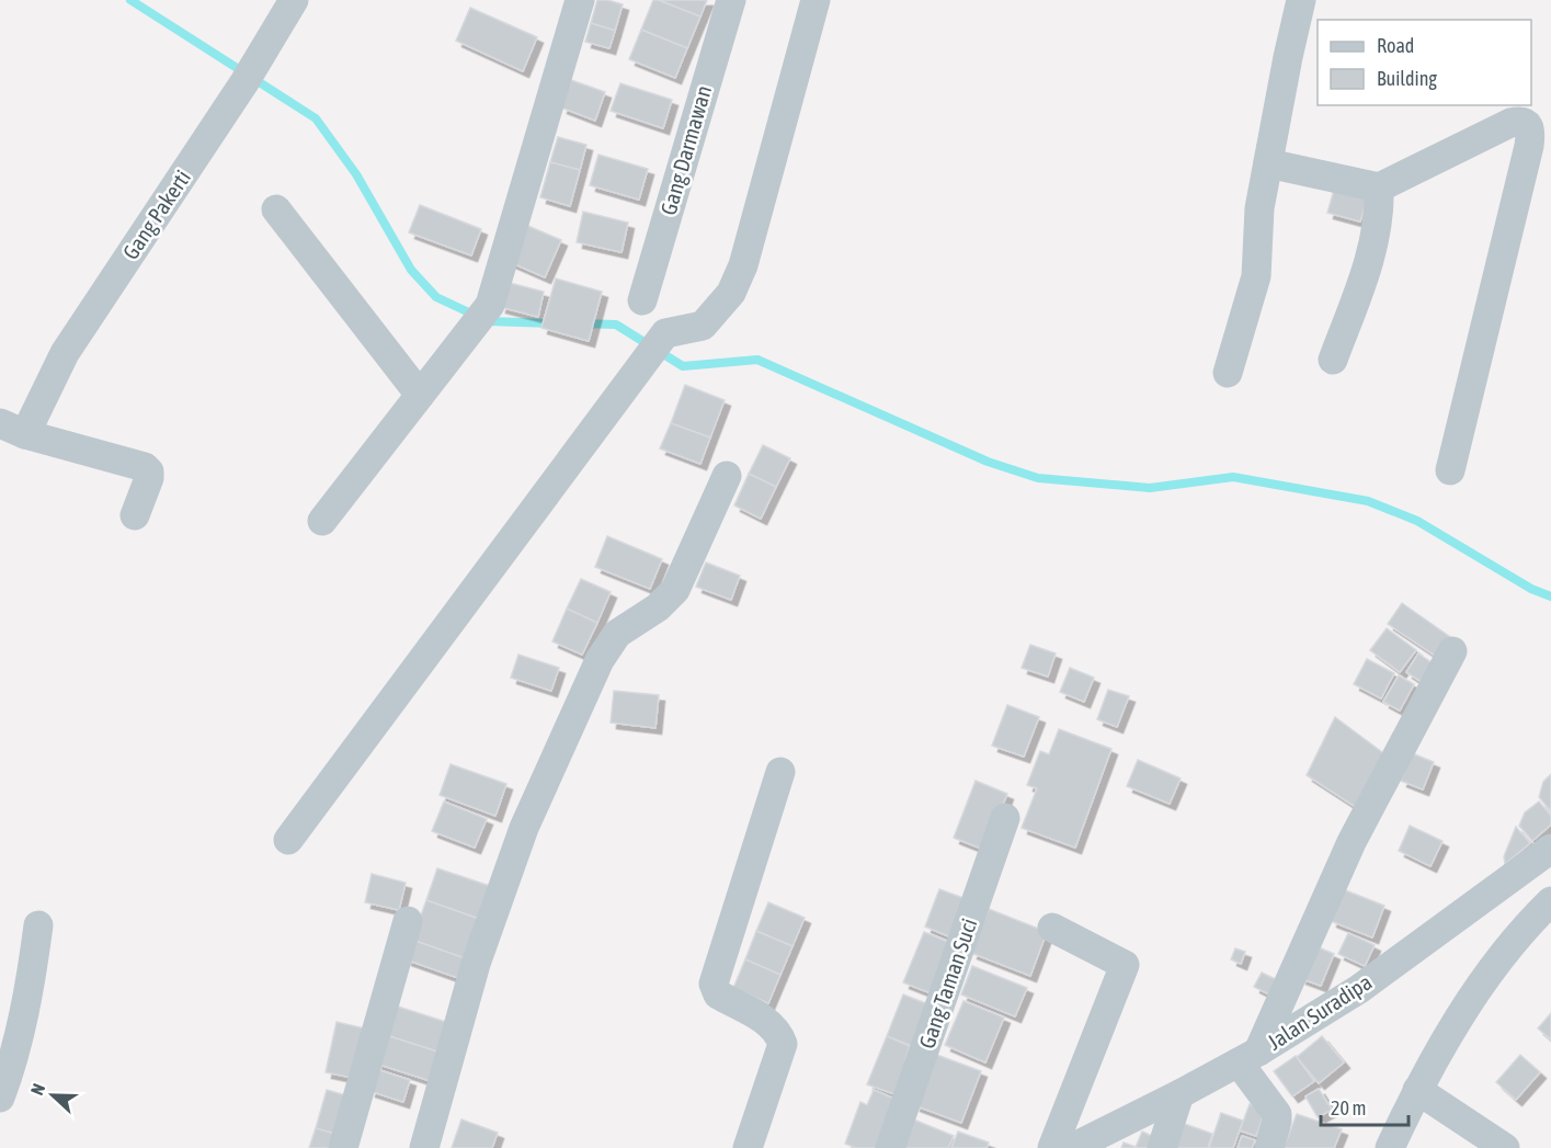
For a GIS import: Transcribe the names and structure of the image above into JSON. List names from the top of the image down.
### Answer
{
  "streets": {
    "street": [
      "Gang Darmawan",
      "Gang Pakerti",
      "Gang Taman Suci",
      "Jalan Suradipa"
    ]
  },
  "legend": ["Road", "Building"],
  "scale_bar": "20 m",
  "north": "left"
}
